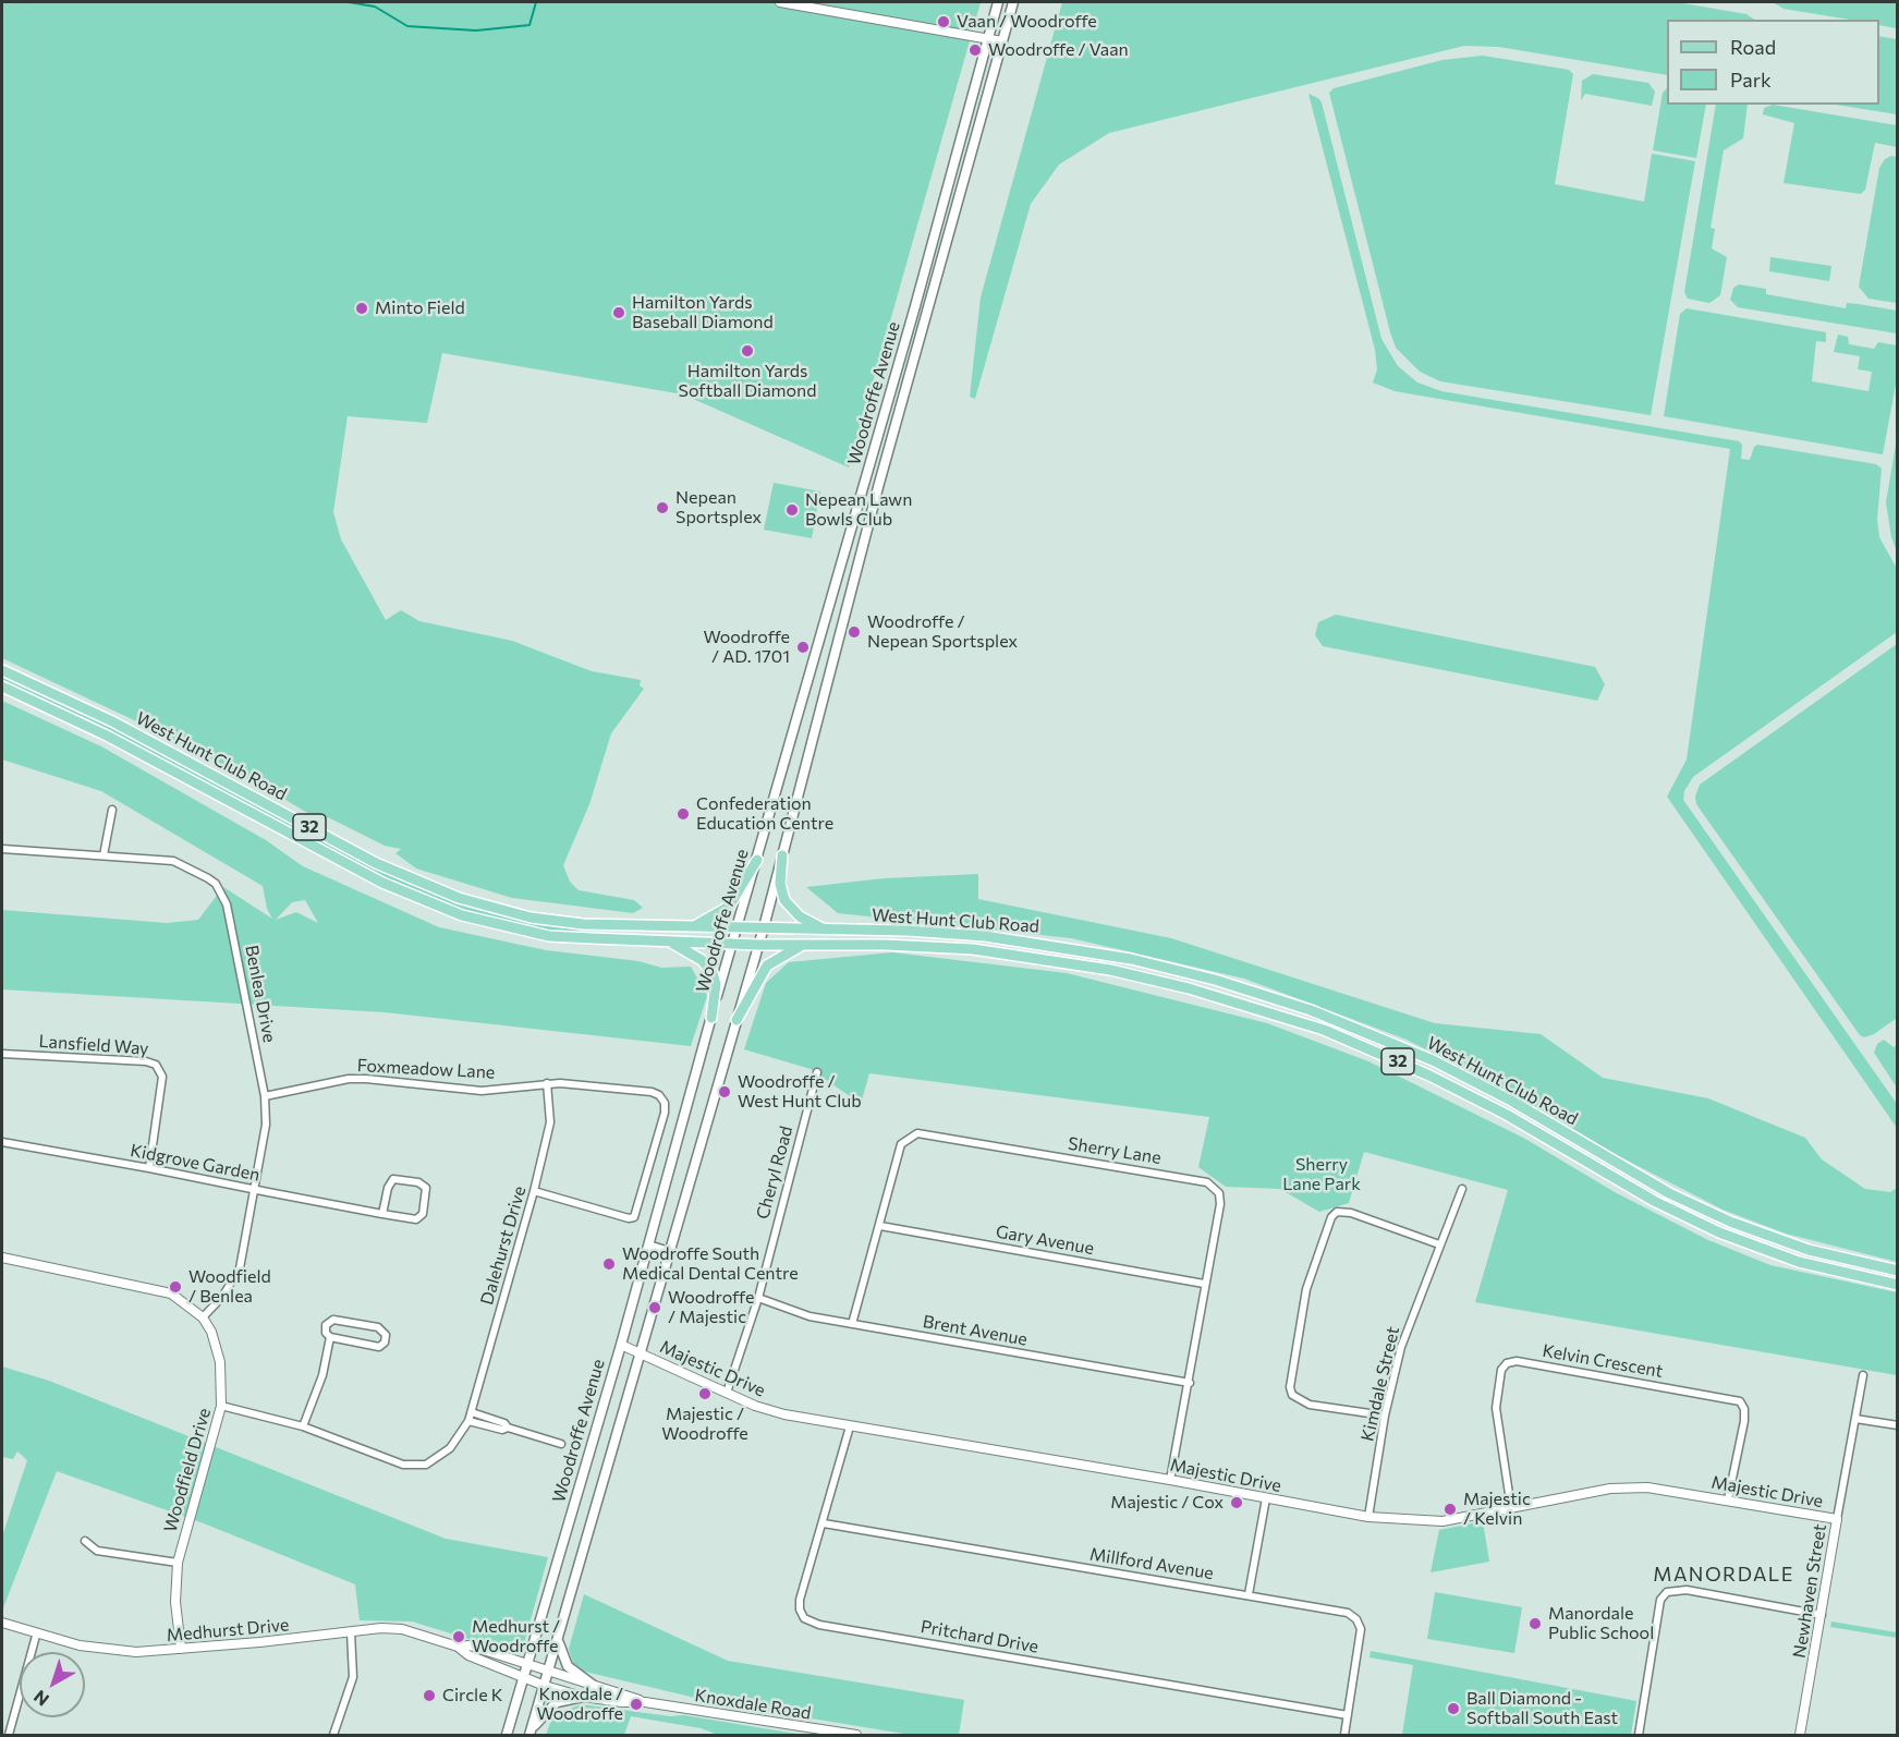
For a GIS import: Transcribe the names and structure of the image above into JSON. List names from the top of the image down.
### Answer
{
  "streets": {
    "main road": ["Woodroffe Avenue", "West Hunt Club Road", "32"],
    "street": [
      "Benlea Drive",
      "Lansfield Way",
      "Foxmeadow Lane",
      "Sherry Lane",
      "Kidgrove Garden",
      "Cheryl Road",
      "Gary Avenue",
      "Dalehurst Drive",
      "Brent Avenue",
      "Kelvin Crescent",
      "Majestic Drive",
      "Kimdale Street",
      "Woodfield Drive",
      "Millford Avenue",
      "Newhaven Street",
      "Medhurst Drive",
      "Pritchard Drive",
      "Knoxdale Road"
    ]
  },
  "crossings": [
    ["Woodroffe Avenue", "West Hunt Club Road"],
    ["Woodroffe Avenue", "Majestic Drive"],
    ["Woodroffe Avenue", "Medhurst Drive"],
    ["Woodroffe Avenue", "Knoxdale Road"],
    ["Benlea Drive", "Foxmeadow Lane"],
    ["Benlea Drive", "Kidgrove Garden"],
    ["Benlea Drive", "Woodfield Drive"],
    ["Lansfield Way", "Kidgrove Garden"],
    ["Foxmeadow Lane", "Dalehurst Drive"],
    ["Sherry Lane", "Gary Avenue"],
    ["Sherry Lane", "Brent Avenue"],
    ["Sherry Lane", "Majestic Drive"],
    ["Cheryl Road", "Brent Avenue"],
    ["Cheryl Road", "Majestic Drive"],
    ["Dalehurst Drive", "Woodfield Drive"],
    ["Kelvin Crescent", "Majestic Drive"],
    ["Majestic Drive", "Kimdale Street"],
    ["Majestic Drive", "Newhaven Street"],
    ["Majestic Drive", "Pritchard Drive"],
    ["Woodfield Drive", "Medhurst Drive"],
    ["Millford Avenue", "Pritchard Drive"],
    ["Medhurst Drive", "Knoxdale Road"]
  ],
  "districts": ["MANORDALE"],
  "parks": ["Sherry Lane Park"],
  "places": [
    "Vaan / Woodroffe",
    "Woodroffe / Vaan",
    "Minto Field",
    "Hamilton Yards Baseball Diamond",
    "Hamilton Yards Softball Diamond",
    "Nepean Sportsplex",
    "Nepean Lawn Bowls Club",
    "Woodroffe / Nepean Sportsplex",
    "Woodroffe / AD. 1701",
    "Confederation Education Centre",
    "Woodroffe / West Hunt Club",
    "Woodroffe South Medical Dental Centre",
    "Woodfield / Benlea",
    "Woodroffe / Majestic",
    "Majestic / Woodroffe",
    "Majestic / Cox",
    "Majestic / Kelvin",
    "Manordale Public School",
    "Medhurst / Woodroffe",
    "Circle K",
    "Knoxdale / Woodroffe",
    "Ball Diamond - Softball South East"
  ],
  "legend": ["Road", "Park"],
  "north": "bottom left"
}
